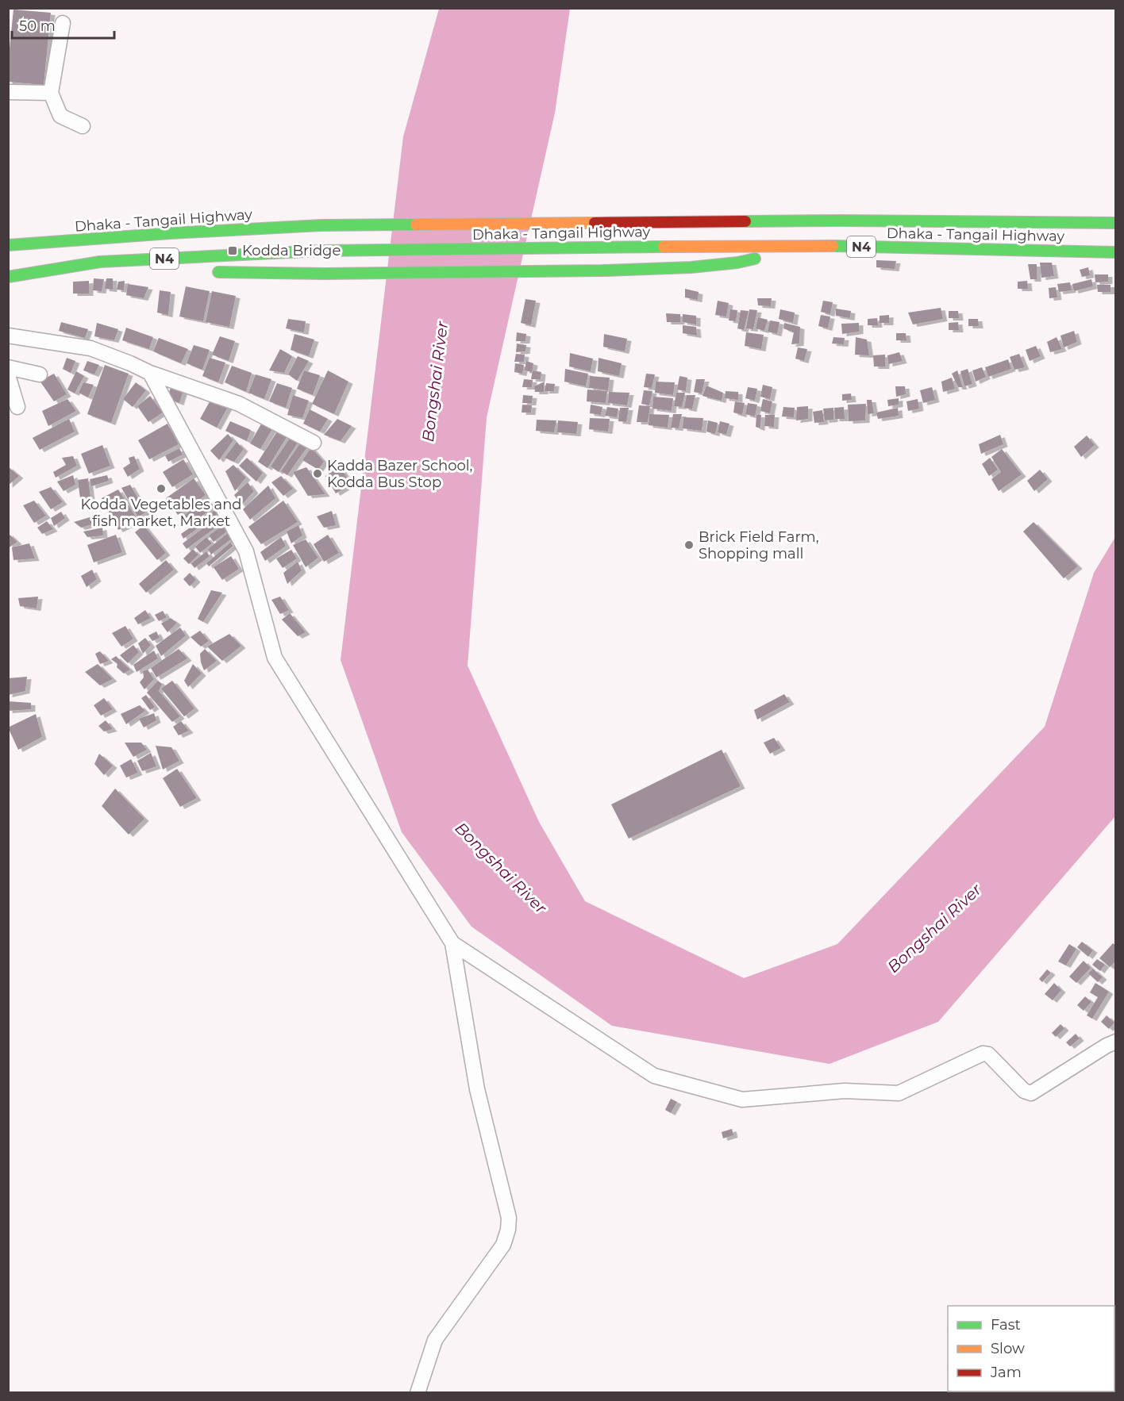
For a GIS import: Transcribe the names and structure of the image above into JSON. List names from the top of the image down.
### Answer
{
  "streets": {
    "highway": ["Dhaka - Tangail Highway", "N4"]
  },
  "water": ["Bongshai River"],
  "places": {
    "transit": ["Kodda Bridge"],
    "other": ["Kadda Bazer School, Kodda Bus Stop", "Kodda Vegetables and fish market, Market", "Brick Field Farm, Shopping mall"]
  },
  "legend": ["Fast", "Slow", "Jam"],
  "scale_bar": "50 m"
}
